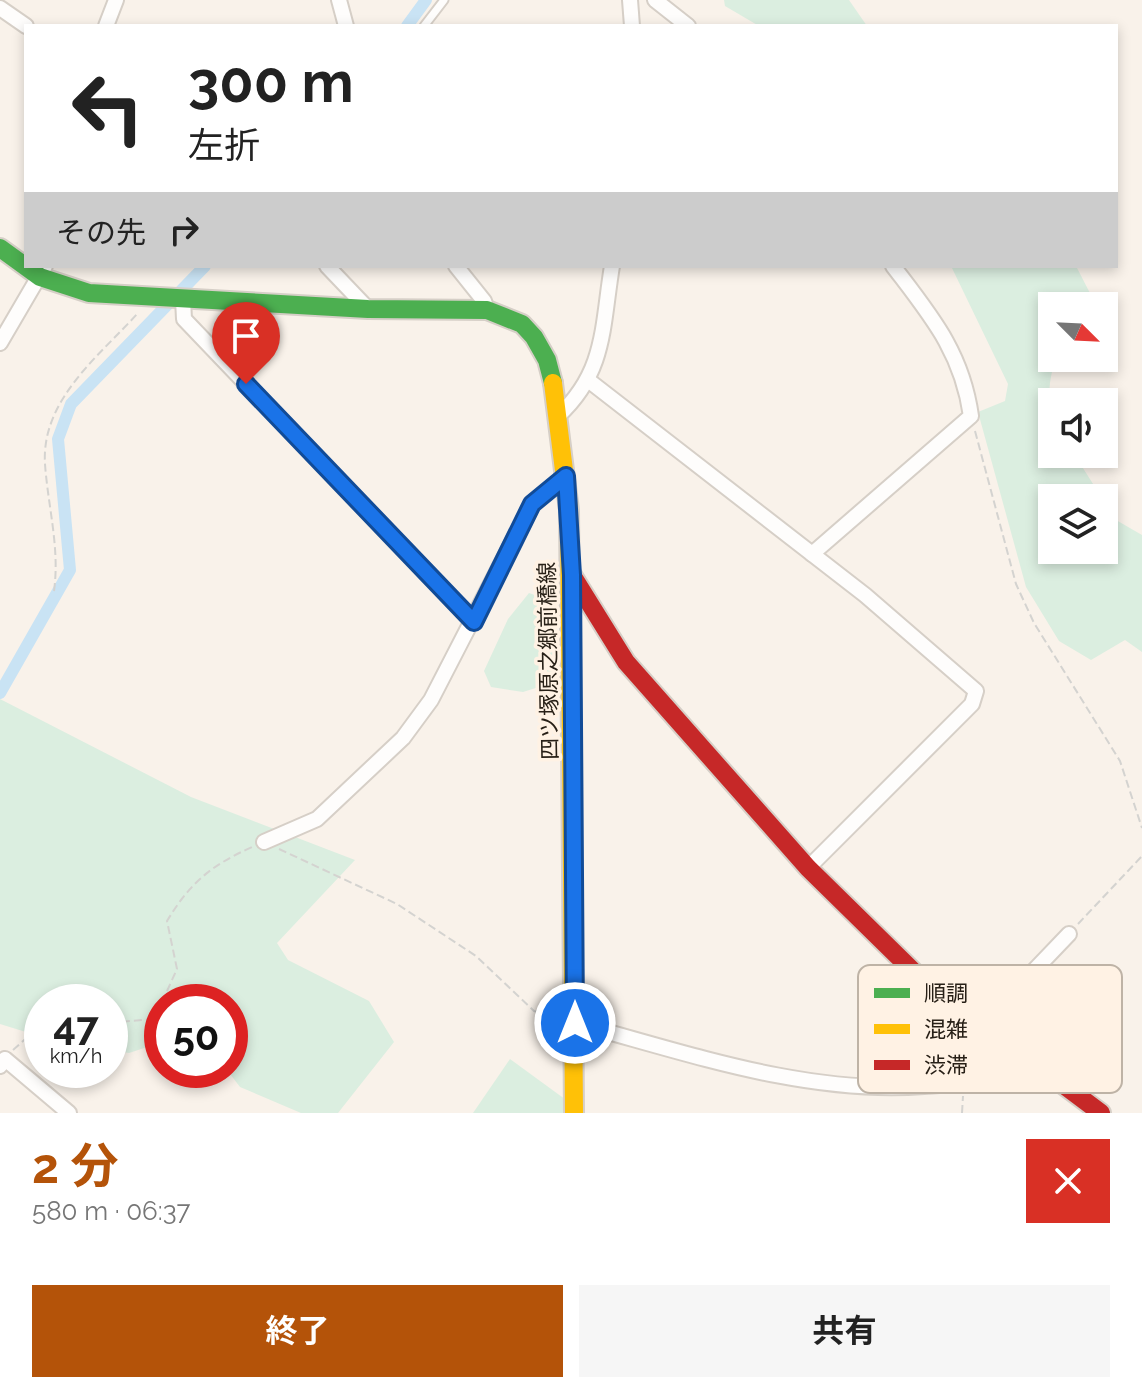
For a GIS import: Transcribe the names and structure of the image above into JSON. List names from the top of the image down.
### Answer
{
  "streets": {
    "main road": ["四ツ塚原之郷前橋線"]
  },
  "legend": ["順調", "混雑", "渋滞"],
  "north": "bottom right",
  "page": {
    "turn": ["300 m", "左折"],
    "then": "その先",
    "speed": "47 km/h",
    "limit": "50",
    "heading": ["2 分", "580 m · 06:37"],
    "buttons": ["終了", "共有"]
  }
}
